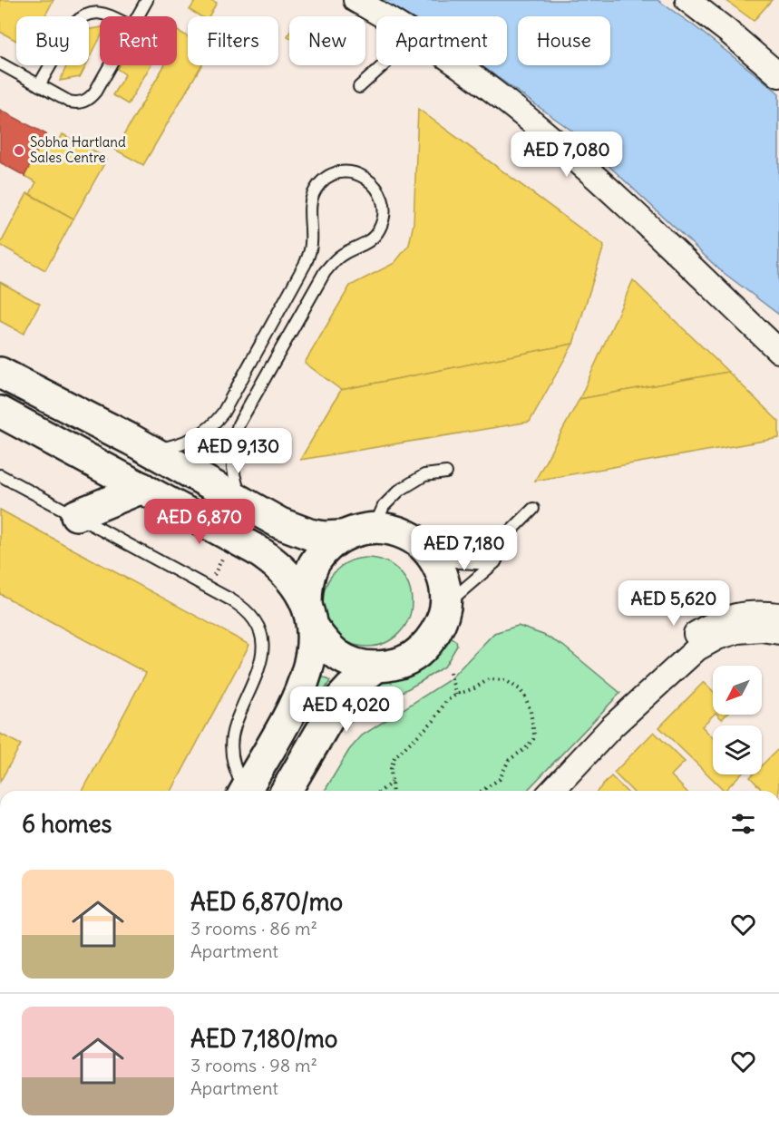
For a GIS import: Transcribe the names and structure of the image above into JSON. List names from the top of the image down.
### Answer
{
  "places": ["Sobha Hartland Sales Centre"],
  "north": "bottom left",
  "page": {
    "chip": [
      "Buy",
      "Rent",
      "Filters",
      "New",
      "Apartment",
      "House"
    ],
    "price": [
      "AED 7,080",
      "AED 9,130",
      "AED 6,870",
      "AED 7,180",
      "AED 5,620",
      "AED 4,020"
    ],
    "heading": "6 homes",
    "list": [
      {
        "name": "AED 6,870/mo",
        "note": "3 rooms · 86 m² · Apartment"
      },
      {
        "name": "AED 7,180/mo",
        "note": "3 rooms · 98 m² · Apartment"
      }
    ]
  }
}
